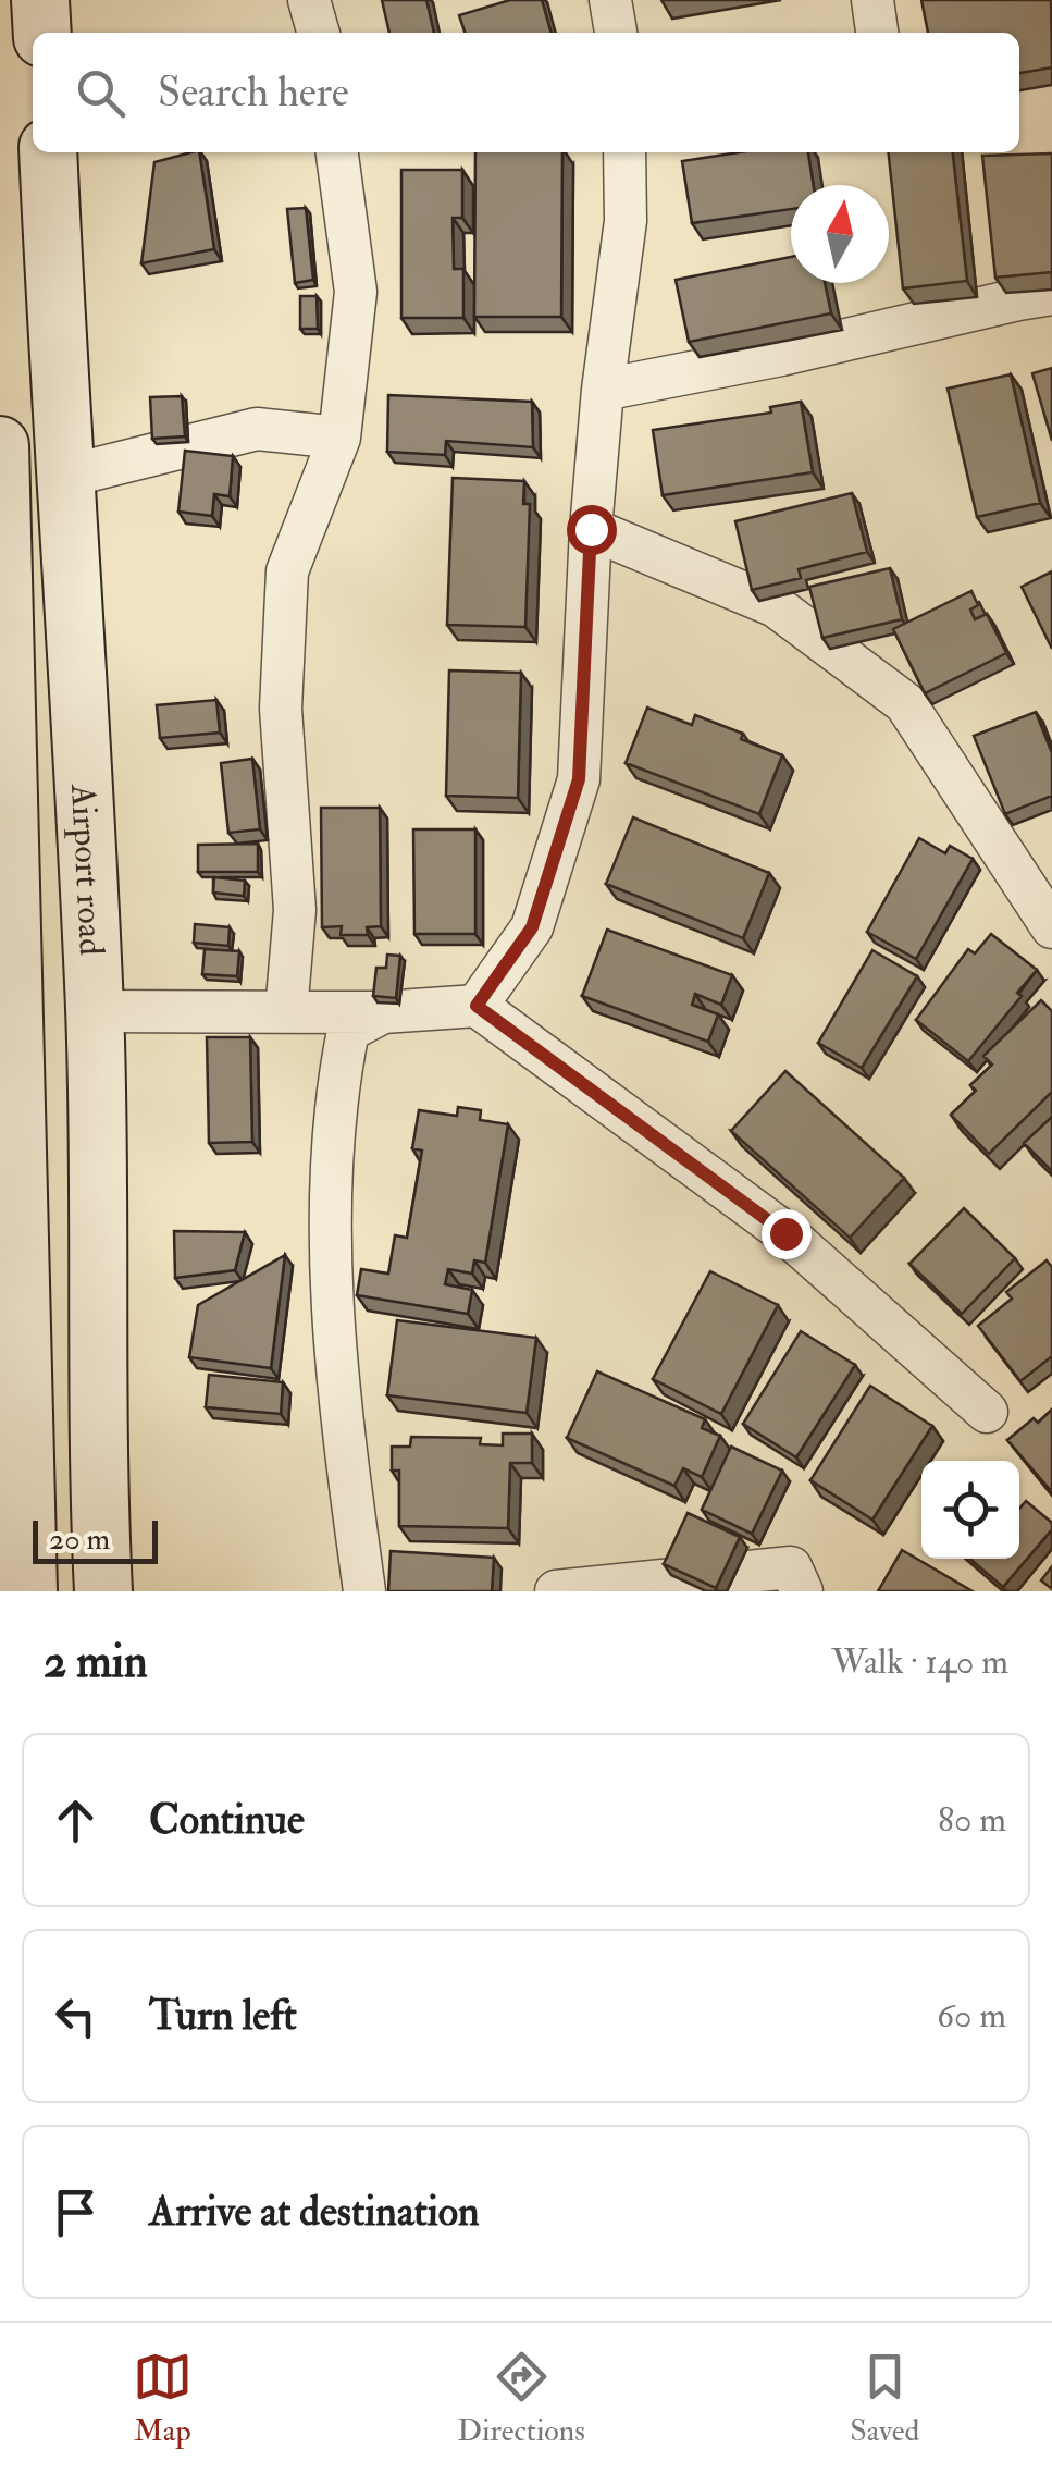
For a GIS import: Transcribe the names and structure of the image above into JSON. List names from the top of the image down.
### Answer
{
  "streets": {
    "main road": ["Airport road"]
  },
  "scale_bar": "20 m",
  "north": "top",
  "page": {
    "search": "Search here",
    "scale": "20 m",
    "heading": ["2 min", "Walk · 140 m"],
    "list": [
      ["Continue", "80 m"],
      ["Turn left", "60 m"],
      "Arrive at destination"
    ],
    "nav": ["Map", "Directions", "Saved"]
  }
}
